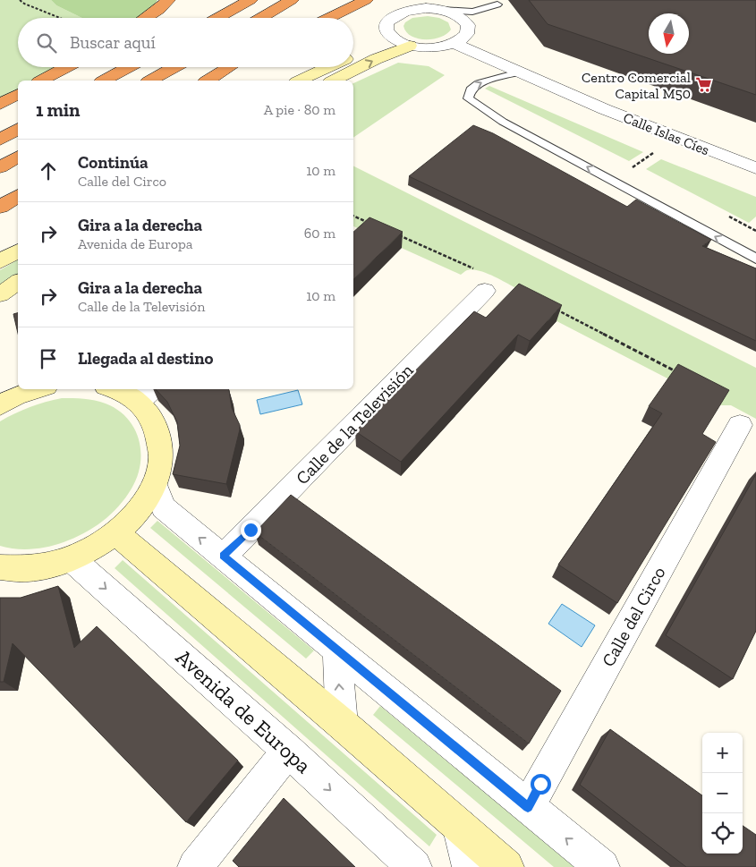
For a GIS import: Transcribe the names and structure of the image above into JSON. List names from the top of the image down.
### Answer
{
  "streets": {
    "street": [
      "Calle Islas Cíes",
      "Calle de la Televisión",
      "Calle del Circo",
      "Avenida de Europa"
    ]
  },
  "places": {
    "supermarket": ["Centro Comercial Capital M50"]
  },
  "north": "bottom",
  "page": {
    "search": "Buscar aquí",
    "heading": ["1 min", "A pie · 80 m"],
    "list": [
      ["Continúa", "Calle del Circo", "10 m"],
      ["Gira a la derecha", "Avenida de Europa", "60 m"],
      ["Gira a la derecha", "Calle de la Televisión", "10 m"],
      "Llegada al destino"
    ],
    "map_buttons": ["+", "−"]
  }
}
